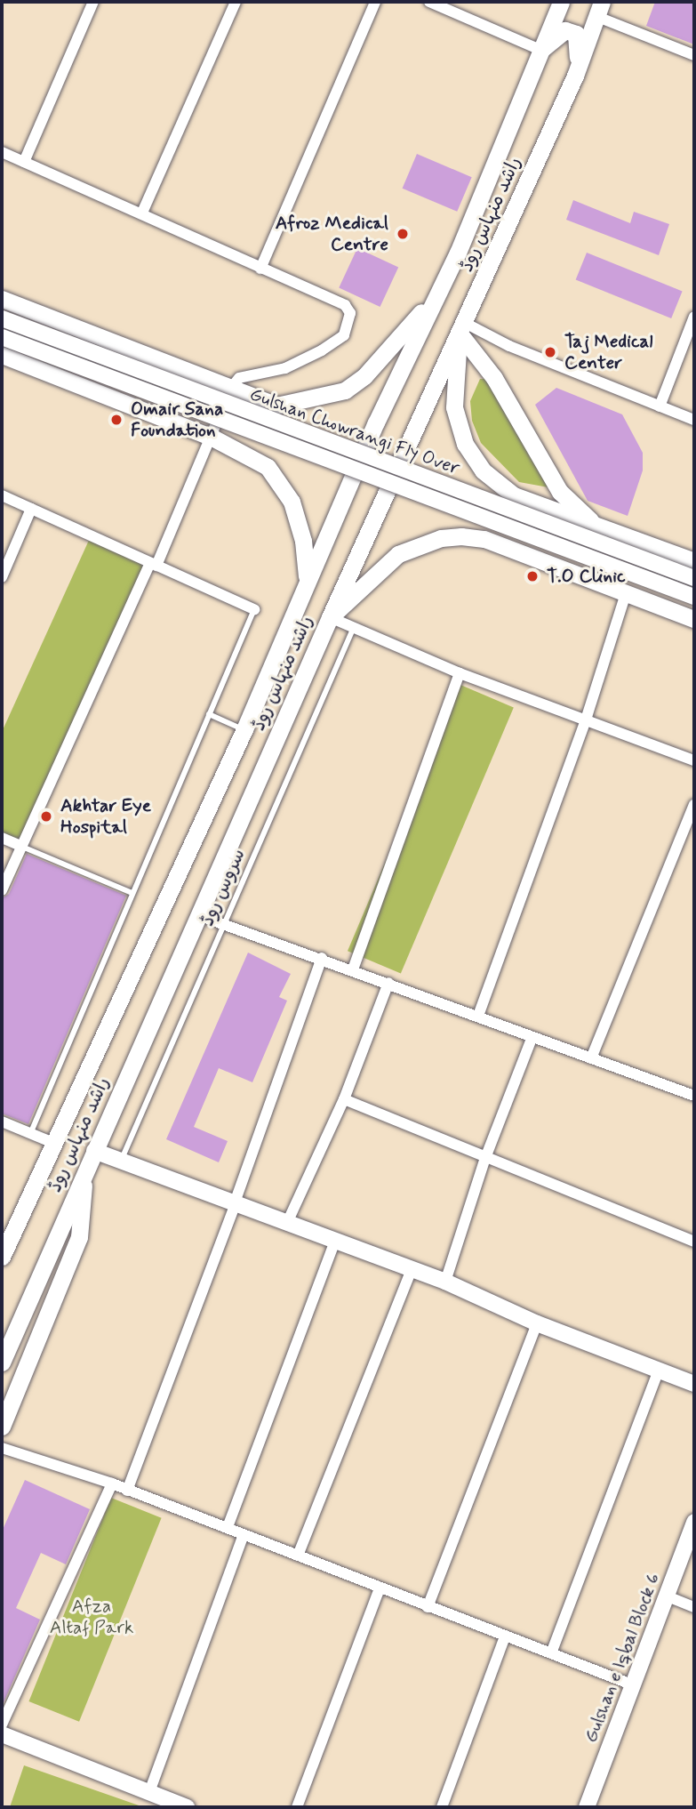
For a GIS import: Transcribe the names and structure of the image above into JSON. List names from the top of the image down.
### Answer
{
  "streets": {
    "main road": ["راشد منہاس روڈ", "Gulshan Chowrangi Fly Over", "Gulshan e Iqbal Block 6"],
    "lane": ["سروس روڈ"]
  },
  "parks": ["Afza Altaf Park"],
  "places": [
    "Afroz Medical Centre",
    "Taj Medical Center",
    "Omair Sana Foundation",
    "T.O Clinic",
    "Akhtar Eye Hospital"
  ]
}
